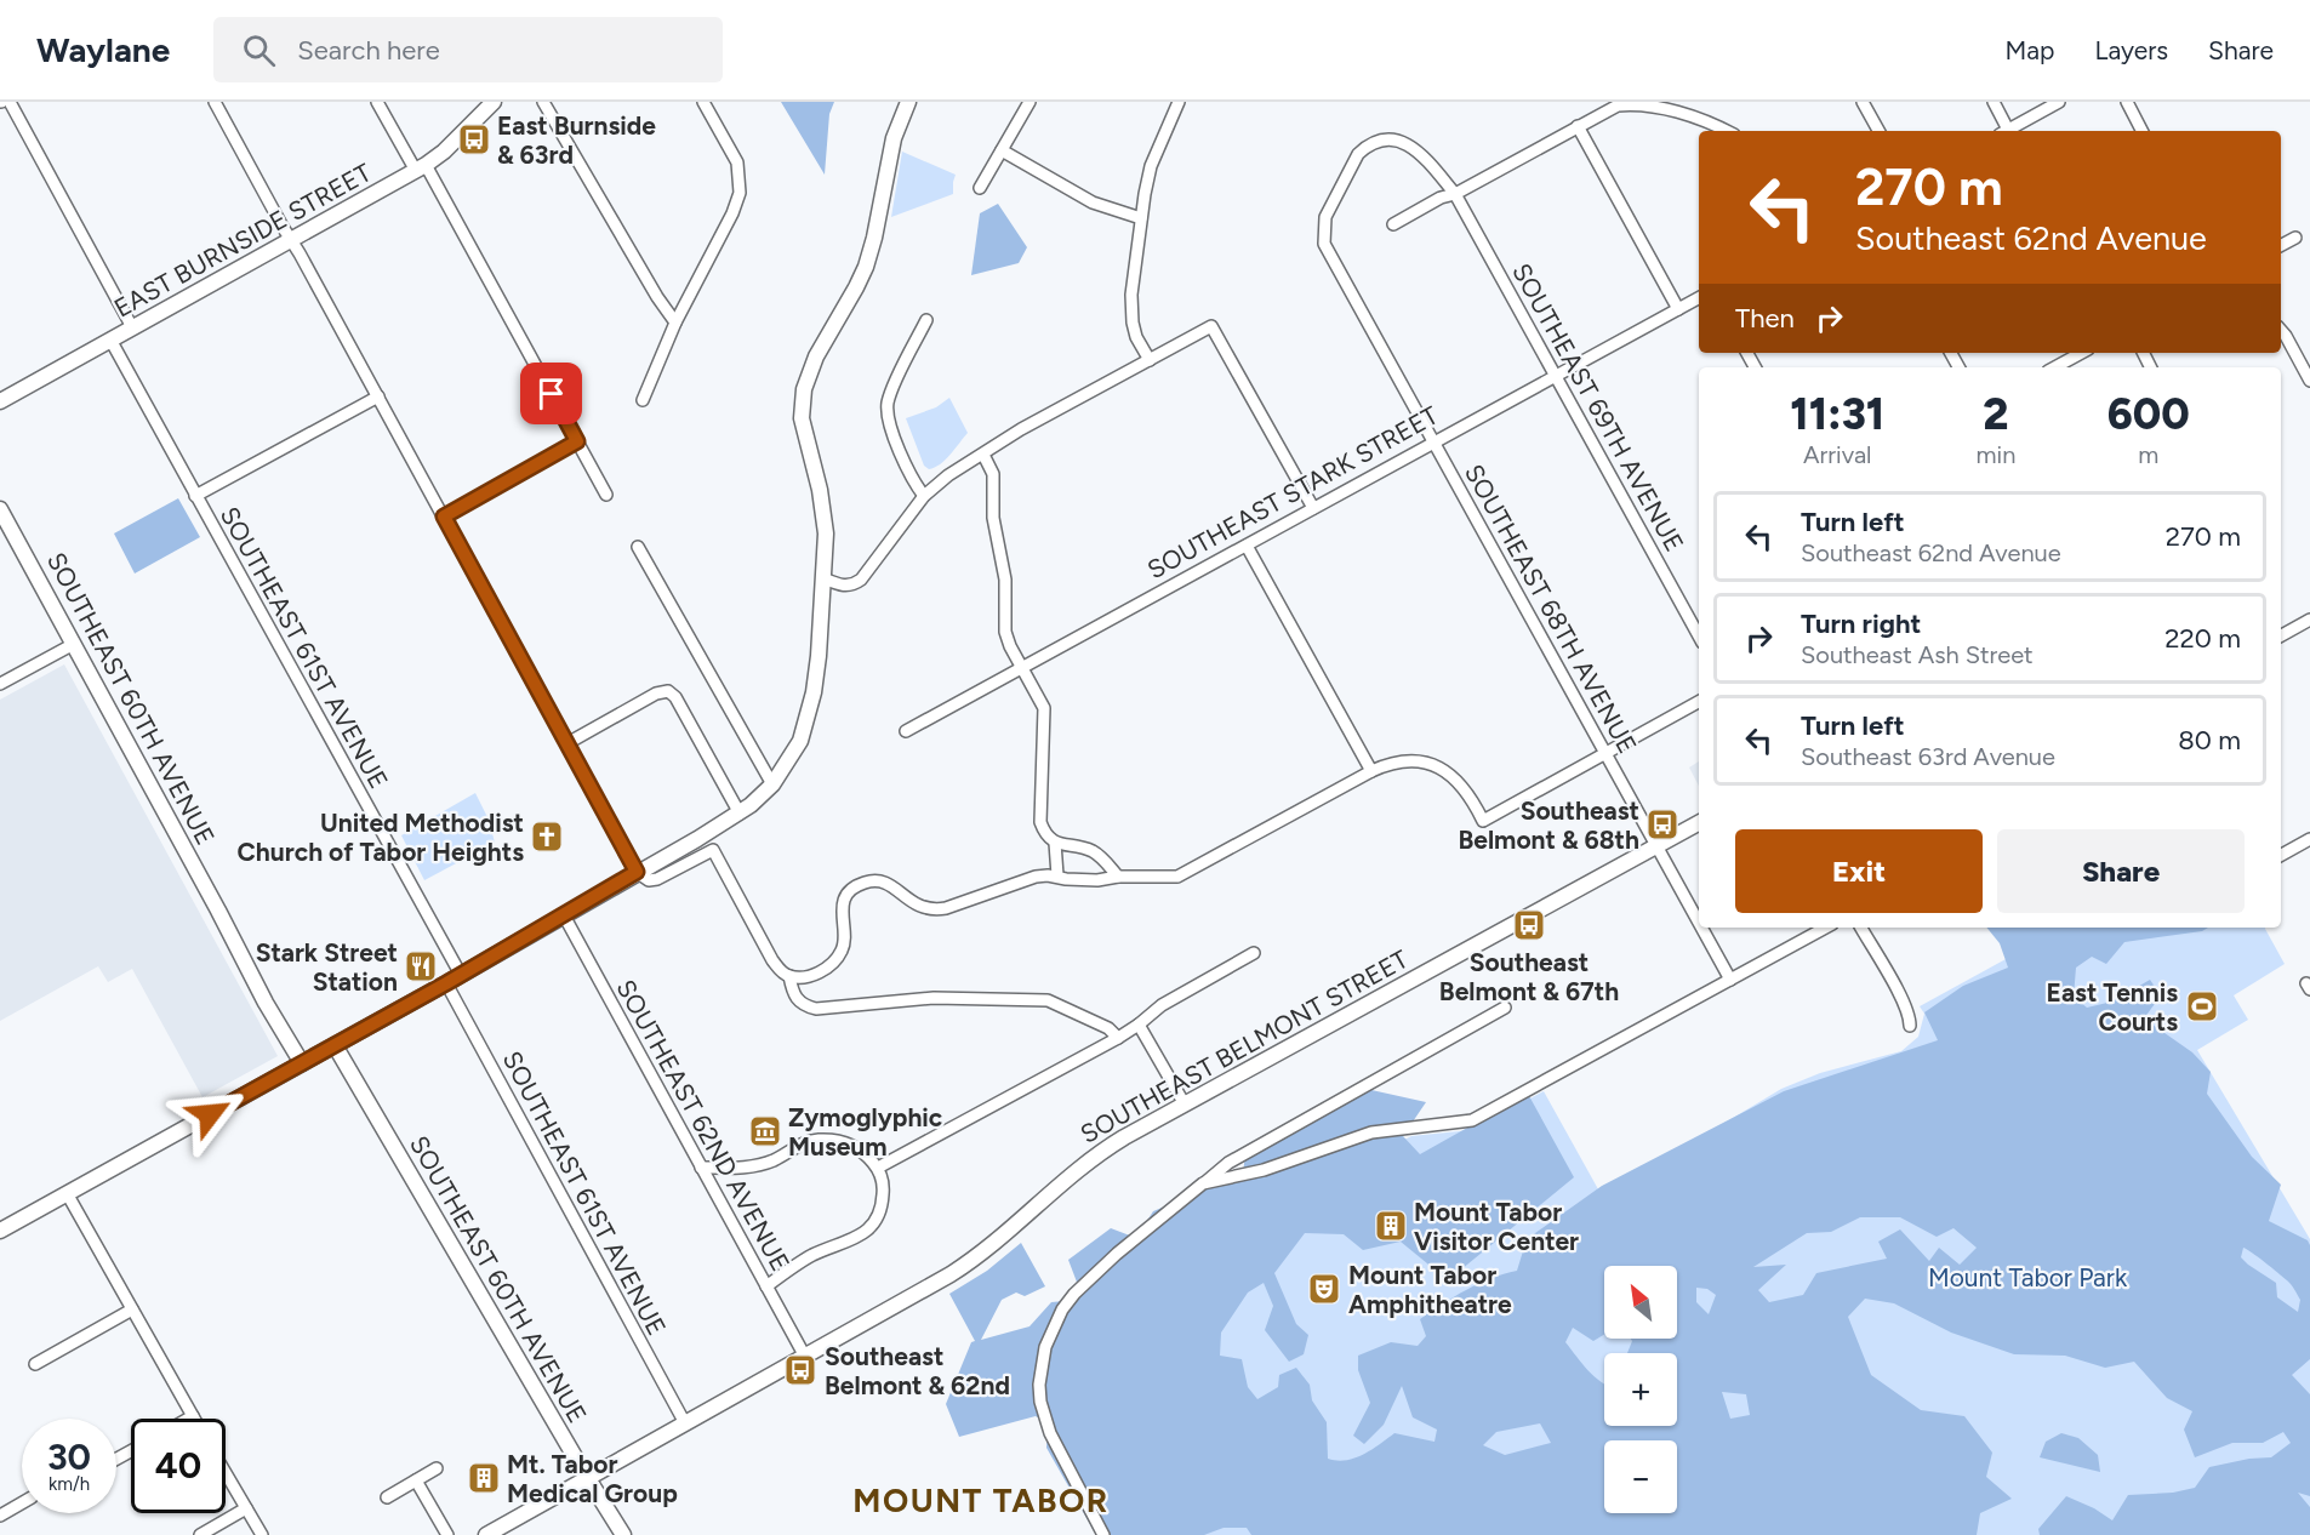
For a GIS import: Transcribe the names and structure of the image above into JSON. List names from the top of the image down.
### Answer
{
  "streets": {
    "street": [
      "EAST BURNSIDE STREET",
      "SOUTHEAST 69TH AVENUE",
      "SOUTHEAST STARK STREET",
      "SOUTHEAST 68TH AVENUE",
      "SOUTHEAST 61ST AVENUE",
      "SOUTHEAST 60TH AVENUE",
      "SOUTHEAST BELMONT STREET",
      "SOUTHEAST 62ND AVENUE"
    ]
  },
  "crossings": [
    ["EAST BURNSIDE STREET", "SOUTHEAST 61ST AVENUE"],
    ["SOUTHEAST 69TH AVENUE", "SOUTHEAST STARK STREET"],
    ["SOUTHEAST 69TH AVENUE", "SOUTHEAST 68TH AVENUE"],
    ["SOUTHEAST STARK STREET", "SOUTHEAST 68TH AVENUE"],
    ["SOUTHEAST 68TH AVENUE", "SOUTHEAST BELMONT STREET"],
    ["SOUTHEAST 61ST AVENUE", "SOUTHEAST BELMONT STREET"],
    ["SOUTHEAST 60TH AVENUE", "SOUTHEAST BELMONT STREET"],
    ["SOUTHEAST BELMONT STREET", "SOUTHEAST 62ND AVENUE"]
  ],
  "districts": ["MOUNT TABOR"],
  "parks": ["Mount Tabor Park"],
  "places": {
    "bus stop": [
      "East Burnside & 63rd",
      "Southeast Belmont & 68th",
      "Southeast Belmont & 67th",
      "Southeast Belmont & 62nd"
    ],
    "church": ["United Methodist Church of Tabor Heights"],
    "restaurant": ["Stark Street Station"],
    "sports": ["East Tennis Courts"],
    "museum": ["Zymoglyphic Museum"],
    "building": ["Mount Tabor Visitor Center", "Mt. Tabor Medical Group"],
    "theatre": ["Mount Tabor Amphitheatre"]
  },
  "north": "top left",
  "page": {
    "header": "Waylane",
    "search": "Search here",
    "nav": ["Map", "Layers", "Share"],
    "turn": ["270 m", "Southeast 62nd Avenue"],
    "then": "Then",
    "eta": [
      "11:31",
      "Arrival",
      "2",
      "min",
      "600",
      "m"
    ],
    "list": [
      {
        "name": "Turn left",
        "note": "Southeast 62nd Avenue",
        "value": "270 m"
      },
      {
        "name": "Turn right",
        "note": "Southeast Ash Street",
        "value": "220 m"
      },
      {
        "name": "Turn left",
        "note": "Southeast 63rd Avenue",
        "value": "80 m"
      }
    ],
    "buttons": ["Exit", "Share"],
    "map_buttons": ["+", "−"],
    "speed": "30 km/h",
    "limit": "40"
  }
}
